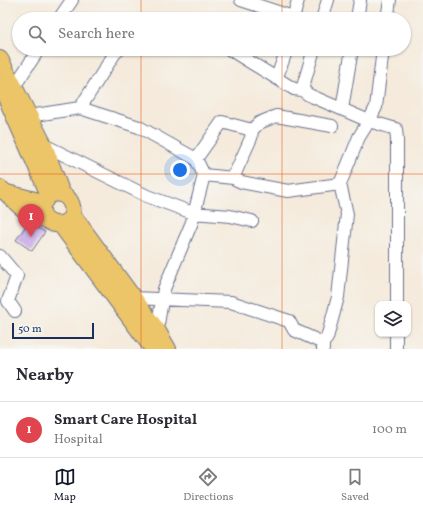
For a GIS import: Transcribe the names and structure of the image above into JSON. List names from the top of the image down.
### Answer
{
  "scale_bar": "50 m",
  "page": {
    "search": "Search here",
    "pins": "1",
    "scale": "50 m",
    "heading": "Nearby",
    "list": [
      {
        "mark": "1",
        "name": "Smart Care Hospital",
        "note": "Hospital",
        "value": "100 m"
      }
    ],
    "nav": ["Map", "Directions", "Saved"]
  }
}
